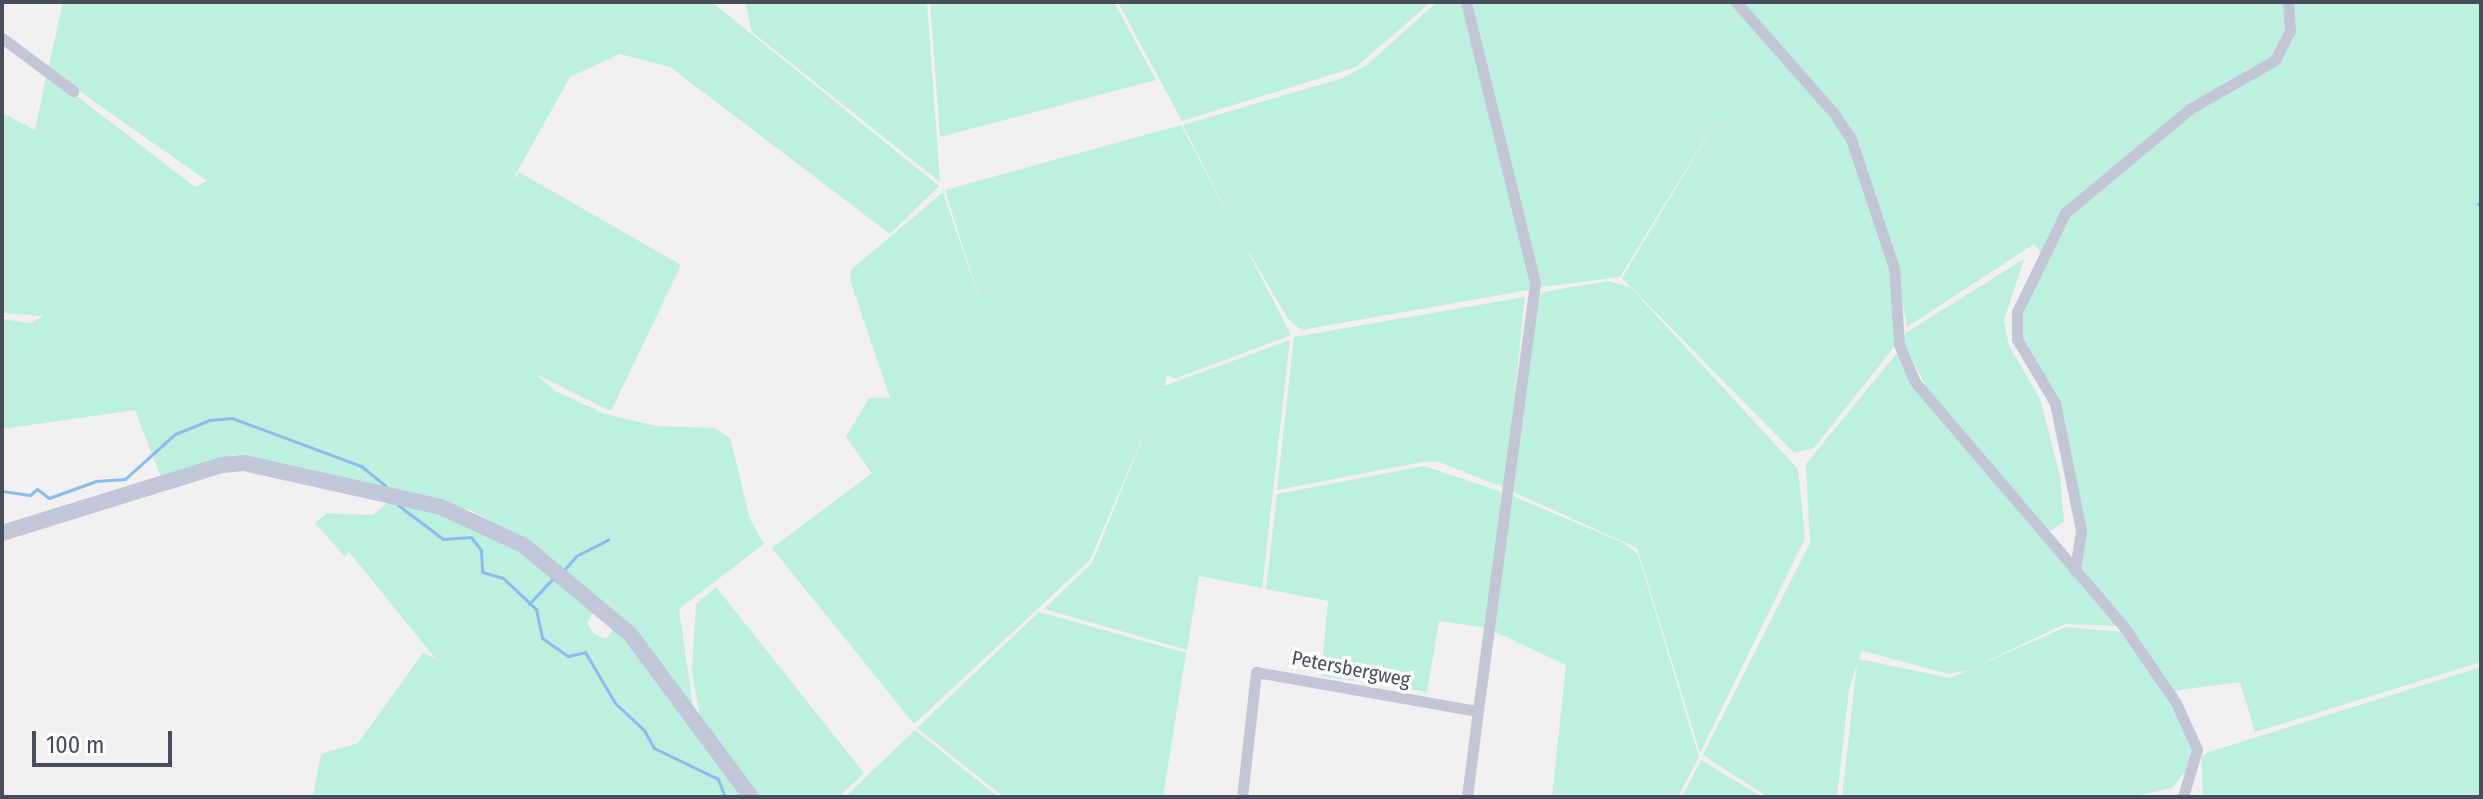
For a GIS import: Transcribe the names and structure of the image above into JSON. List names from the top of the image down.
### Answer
{
  "streets": {
    "street": ["Petersbergweg"]
  },
  "scale_bar": "100 m"
}
